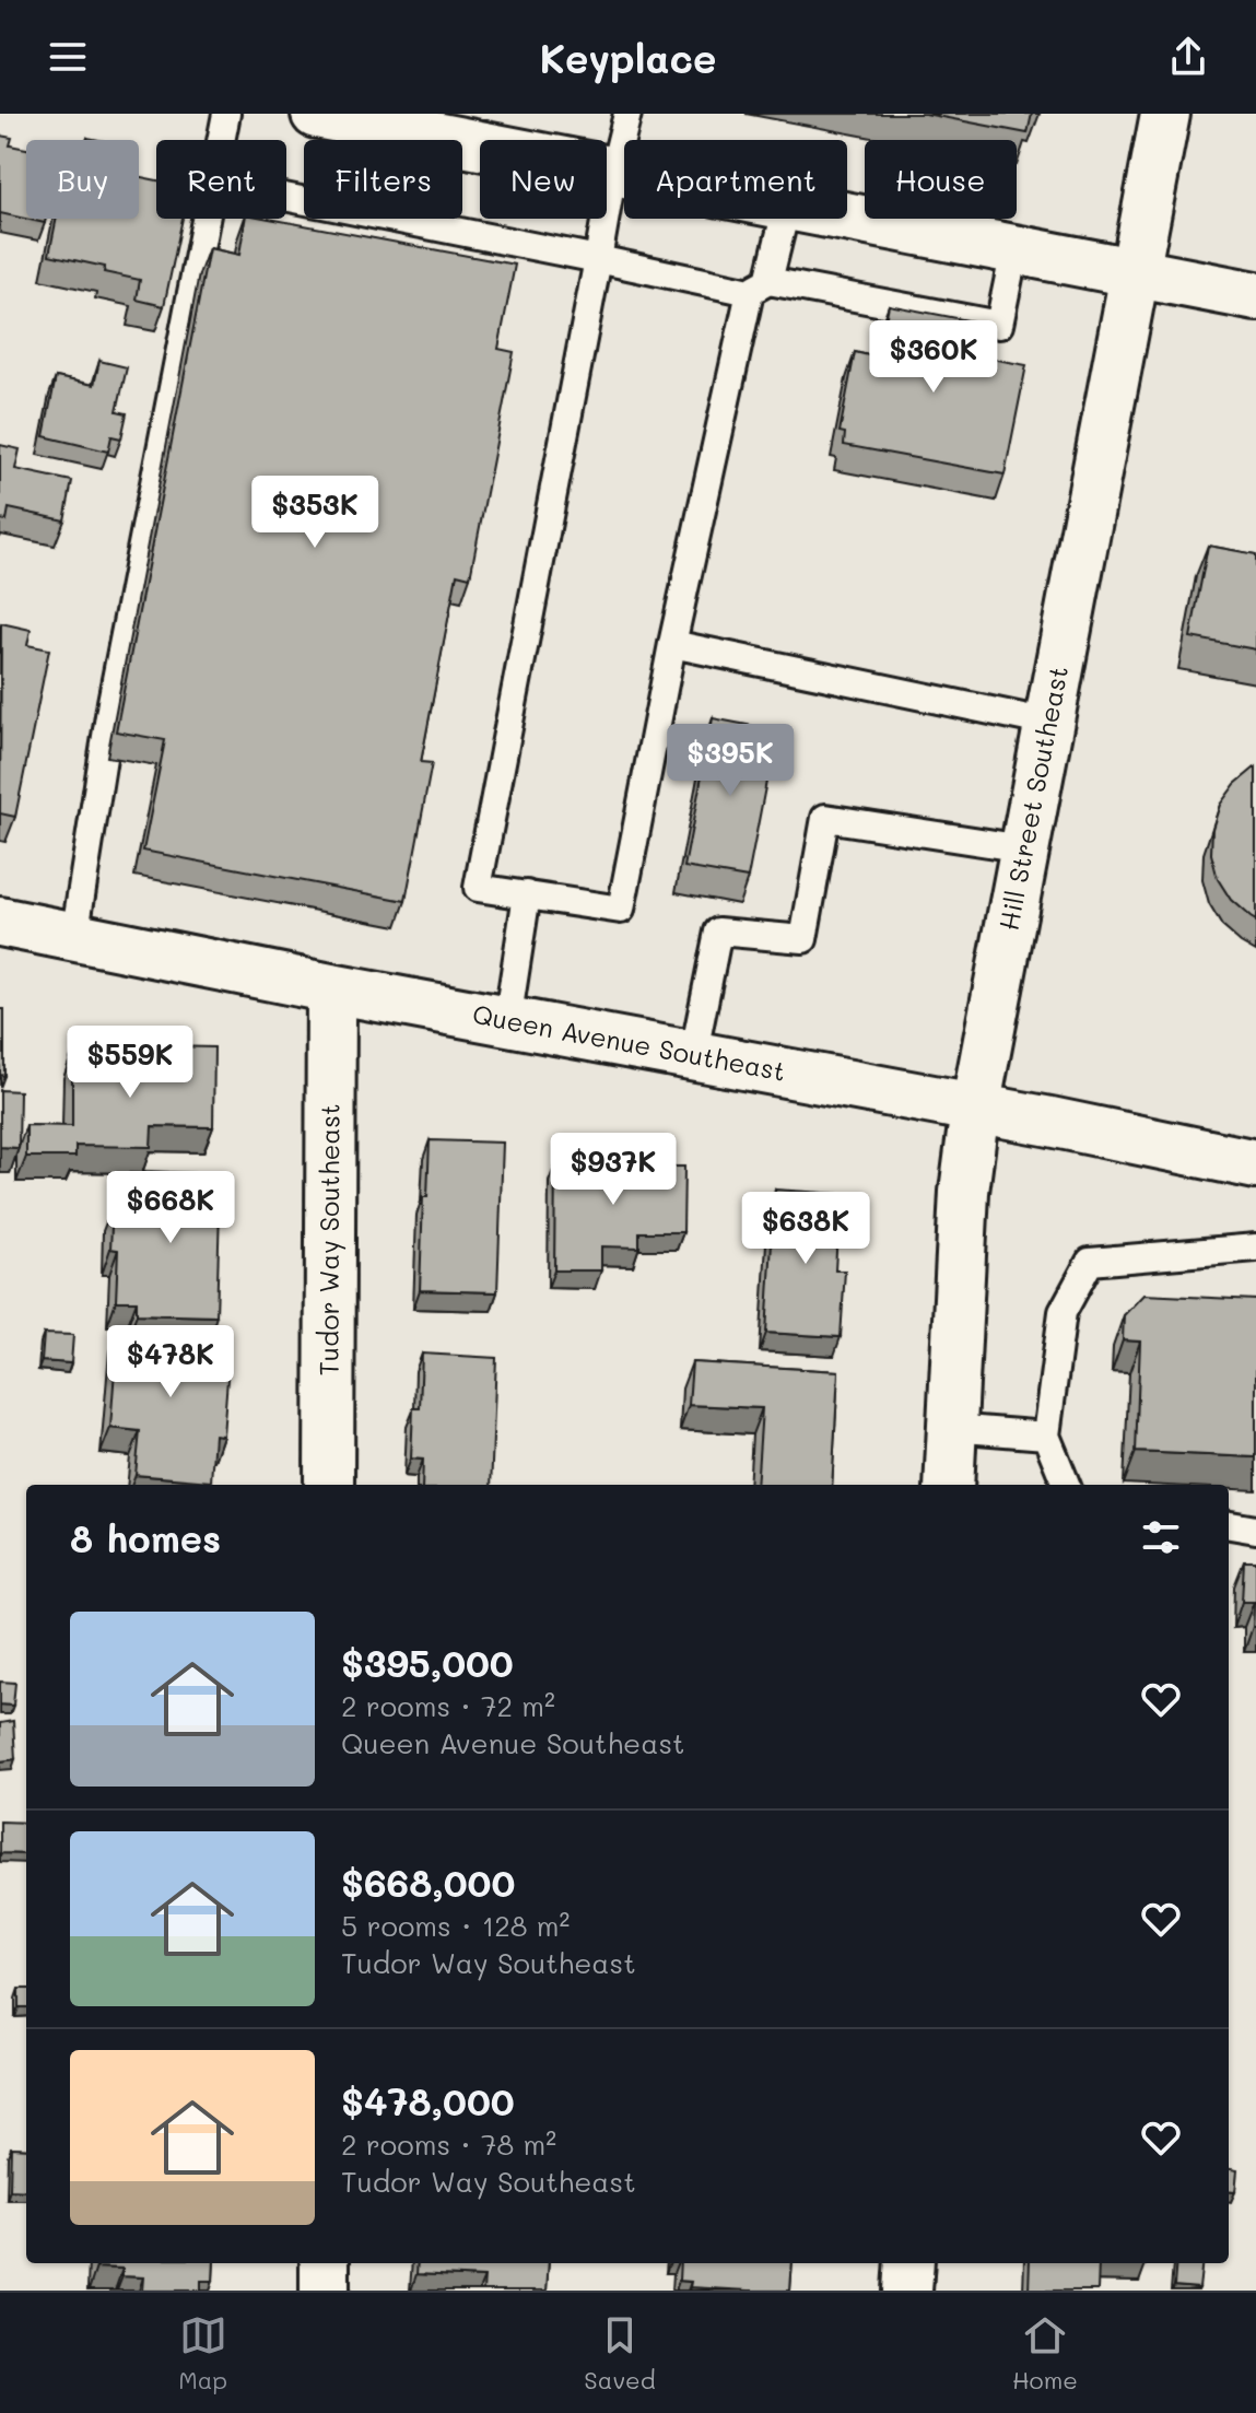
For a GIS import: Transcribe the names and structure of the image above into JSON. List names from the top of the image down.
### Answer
{
  "streets": {
    "street": ["Hill Street Southeast", "Queen Avenue Southeast", "Tudor Way Southeast"]
  },
  "crossings": [
    ["Hill Street Southeast", "Queen Avenue Southeast"],
    ["Queen Avenue Southeast", "Tudor Way Southeast"]
  ],
  "page": {
    "header": "Keyplace",
    "chip": [
      "Buy",
      "Rent",
      "Filters",
      "New",
      "Apartment",
      "House"
    ],
    "price": [
      "$360K",
      "$353K",
      "$395K",
      "$559K",
      "$937K",
      "$668K",
      "$638K",
      "$478K"
    ],
    "heading": "8 homes",
    "list": [
      {
        "name": "$395,000",
        "note": "2 rooms · 72 m² · Queen Avenue Southeast"
      },
      {
        "name": "$668,000",
        "note": "5 rooms · 128 m² · Tudor Way Southeast"
      },
      {
        "name": "$478,000",
        "note": "2 rooms · 78 m² · Tudor Way Southeast"
      }
    ],
    "tabs": ["Map", "Saved", "Home"]
  }
}
